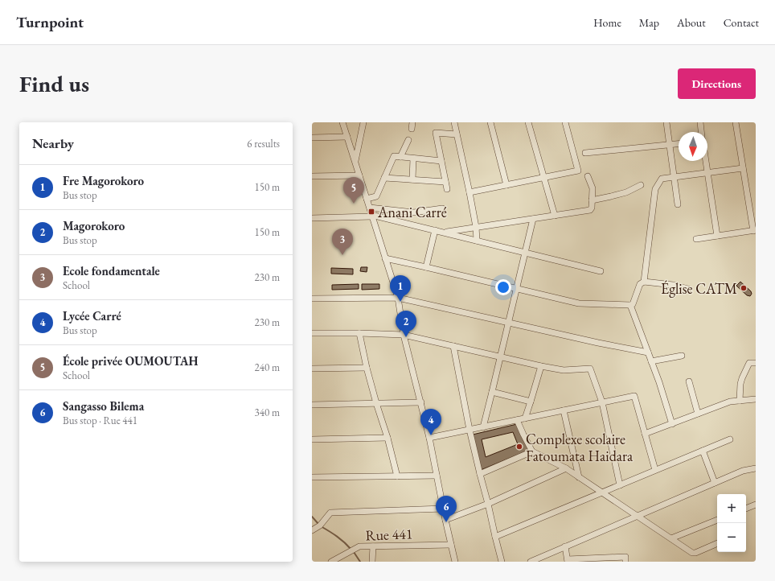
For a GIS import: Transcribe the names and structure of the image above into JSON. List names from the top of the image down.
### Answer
{
  "streets": {
    "street": ["Rue 441"]
  },
  "places": {
    "transit": ["Anani Carré"],
    "other": ["Église CATM", "Complexe scolaire Fatoumata Haidara"]
  },
  "north": "bottom",
  "page": {
    "header": "Turnpoint",
    "nav": [
      "Home",
      "Map",
      "About",
      "Contact"
    ],
    "buttons": "Directions",
    "title": "Find us",
    "heading": ["Nearby", "6 results"],
    "list": [
      {
        "mark": "1",
        "name": "Fre Magorokoro",
        "note": "Bus stop",
        "value": "150 m"
      },
      {
        "mark": "2",
        "name": "Magorokoro",
        "note": "Bus stop",
        "value": "150 m"
      },
      {
        "mark": "3",
        "name": "Ecole fondamentale",
        "note": "School",
        "value": "230 m"
      },
      {
        "mark": "4",
        "name": "Lycée Carré",
        "note": "Bus stop",
        "value": "230 m"
      },
      {
        "mark": "5",
        "name": "École privée OUMOUTAH",
        "note": "School",
        "value": "240 m"
      },
      {
        "mark": "6",
        "name": "Sangasso Bilema",
        "note": "Bus stop · Rue 441",
        "value": "340 m"
      }
    ],
    "pins": [
      "5",
      "3",
      "1",
      "2",
      "4",
      "6"
    ],
    "map_buttons": ["+", "−"]
  }
}
